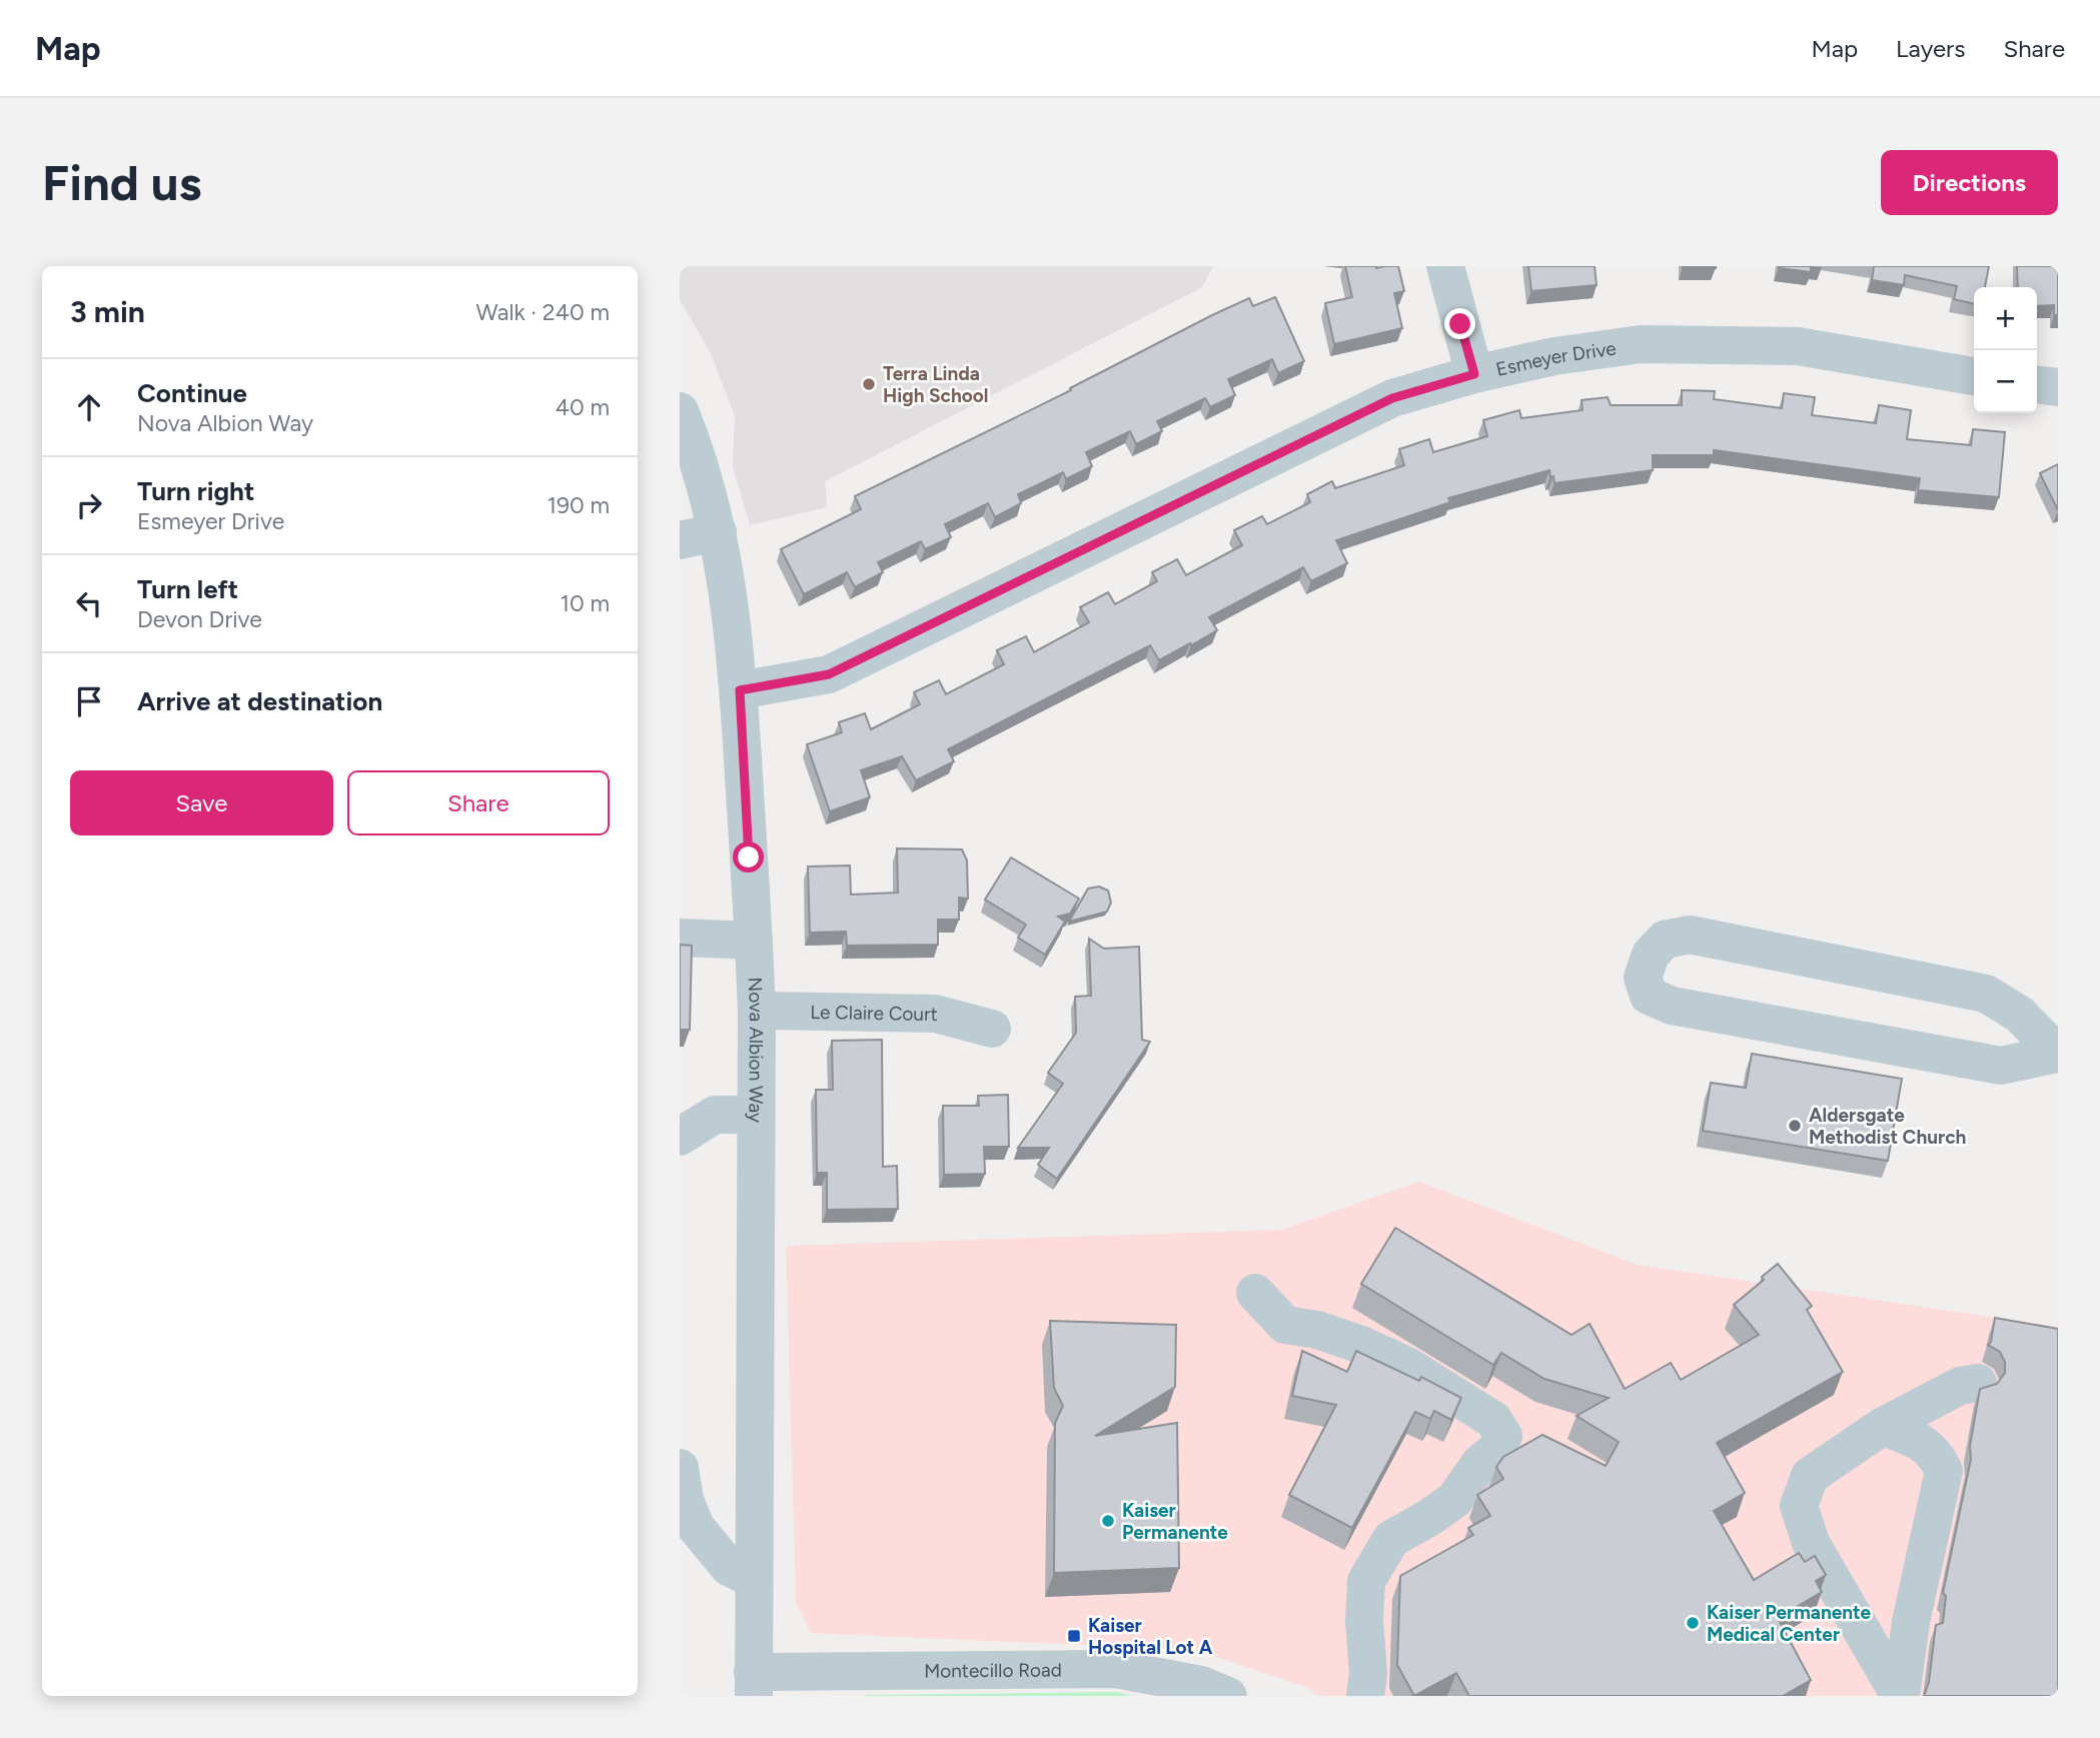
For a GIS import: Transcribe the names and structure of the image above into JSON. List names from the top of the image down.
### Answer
{
  "streets": {
    "street": [
      "Esmeyer Drive",
      "Le Claire Court",
      "Nova Albion Way",
      "Montecillo Road"
    ]
  },
  "crossings": [
    ["Esmeyer Drive", "Nova Albion Way"],
    ["Le Claire Court", "Nova Albion Way"],
    ["Nova Albion Way", "Montecillo Road"]
  ],
  "places": {
    "other": [
      "Terra Linda High School",
      "Aldersgate Methodist Church",
      "Kaiser Permanente",
      "Kaiser Permanente Medical Center"
    ],
    "transit": ["Kaiser Hospital Lot A"]
  },
  "page": {
    "header": "Map",
    "nav": ["Map", "Layers", "Share"],
    "buttons": [
      "Directions",
      ["Save", "Share"]
    ],
    "title": "Find us",
    "heading": ["3 min", "Walk · 240 m"],
    "map_buttons": ["+", "−"],
    "list": [
      ["Continue", "Nova Albion Way", "40 m"],
      ["Turn right", "Esmeyer Drive", "190 m"],
      ["Turn left", "Devon Drive", "10 m"],
      "Arrive at destination"
    ]
  }
}
